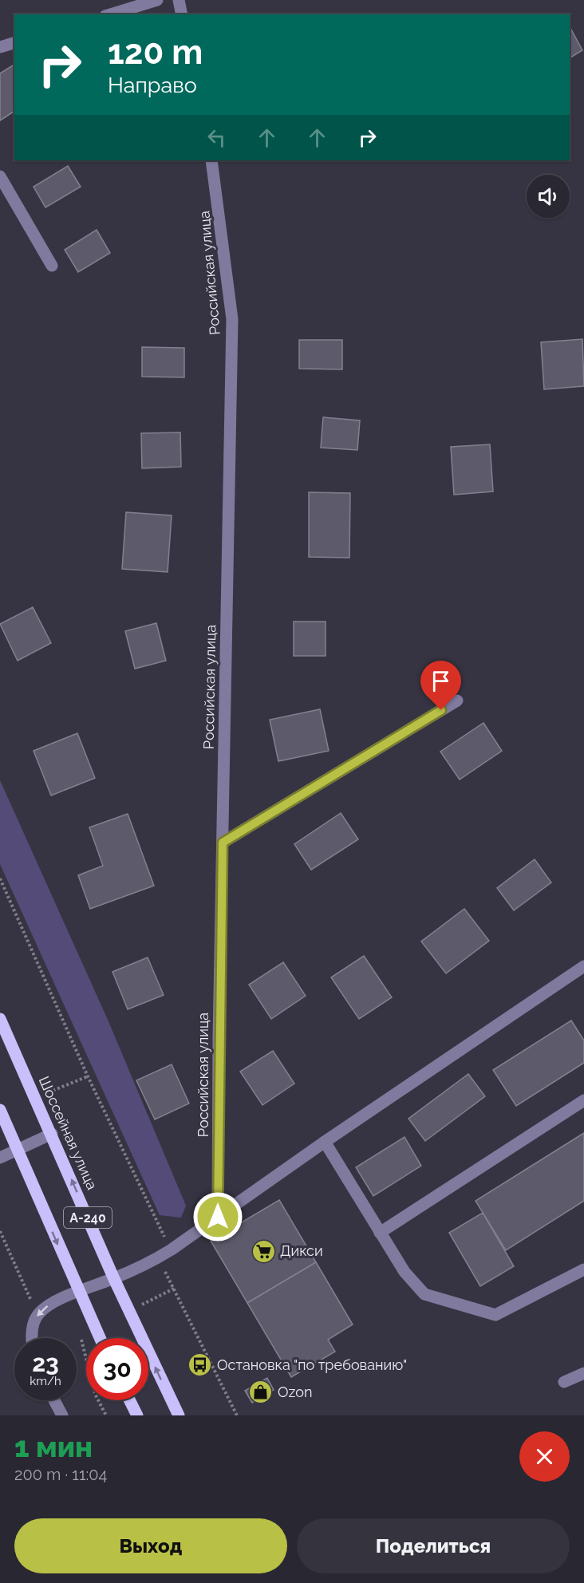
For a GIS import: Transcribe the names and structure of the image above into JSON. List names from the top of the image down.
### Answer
{
  "streets": {
    "main road": ["Шоссейная улица", "А-240"],
    "street": ["Российская улица"]
  },
  "places": {
    "supermarket": ["Дикси"],
    "bus stop": ["Остановка \"по требованию\""],
    "shop": ["Ozon"]
  },
  "page": {
    "turn": ["120 m", "Направо"],
    "speed": "23 km/h",
    "limit": "30",
    "heading": ["1 мин", "200 m · 11:04"],
    "buttons": ["Выход", "Поделиться"]
  }
}
